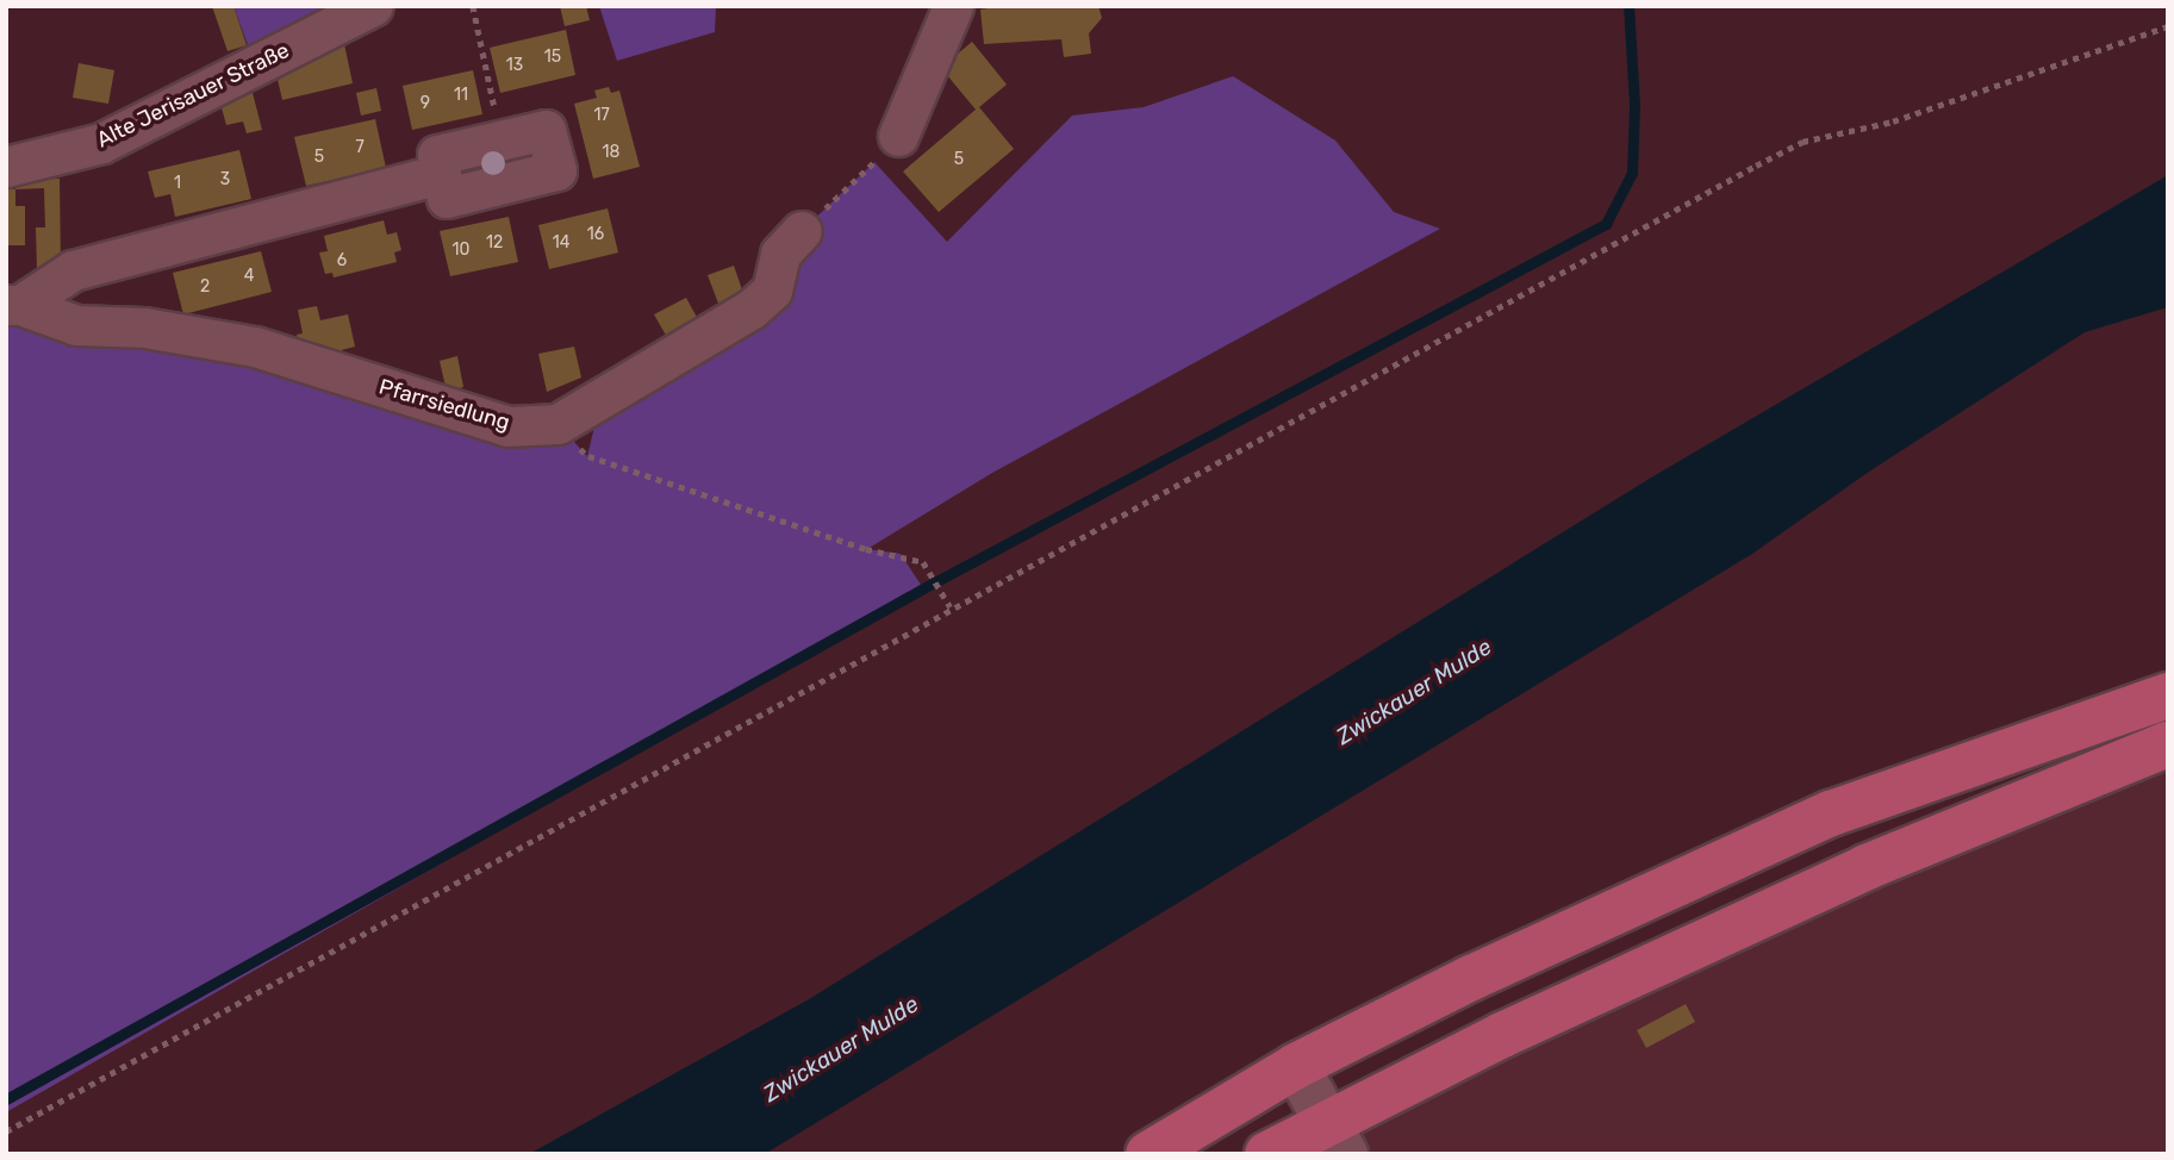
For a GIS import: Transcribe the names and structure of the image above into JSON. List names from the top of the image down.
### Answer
{
  "streets": {
    "street": ["Alte Jerisauer Straße", "Pfarrsiedlung"]
  },
  "water": ["Zwickauer Mulde"],
  "house_numbers": [
    "15",
    "13",
    "11",
    "9",
    "17",
    "7",
    "18",
    "5",
    "5",
    "3",
    "1",
    "16",
    "12",
    "14",
    "10",
    "6",
    "4",
    "2"
  ]
}
